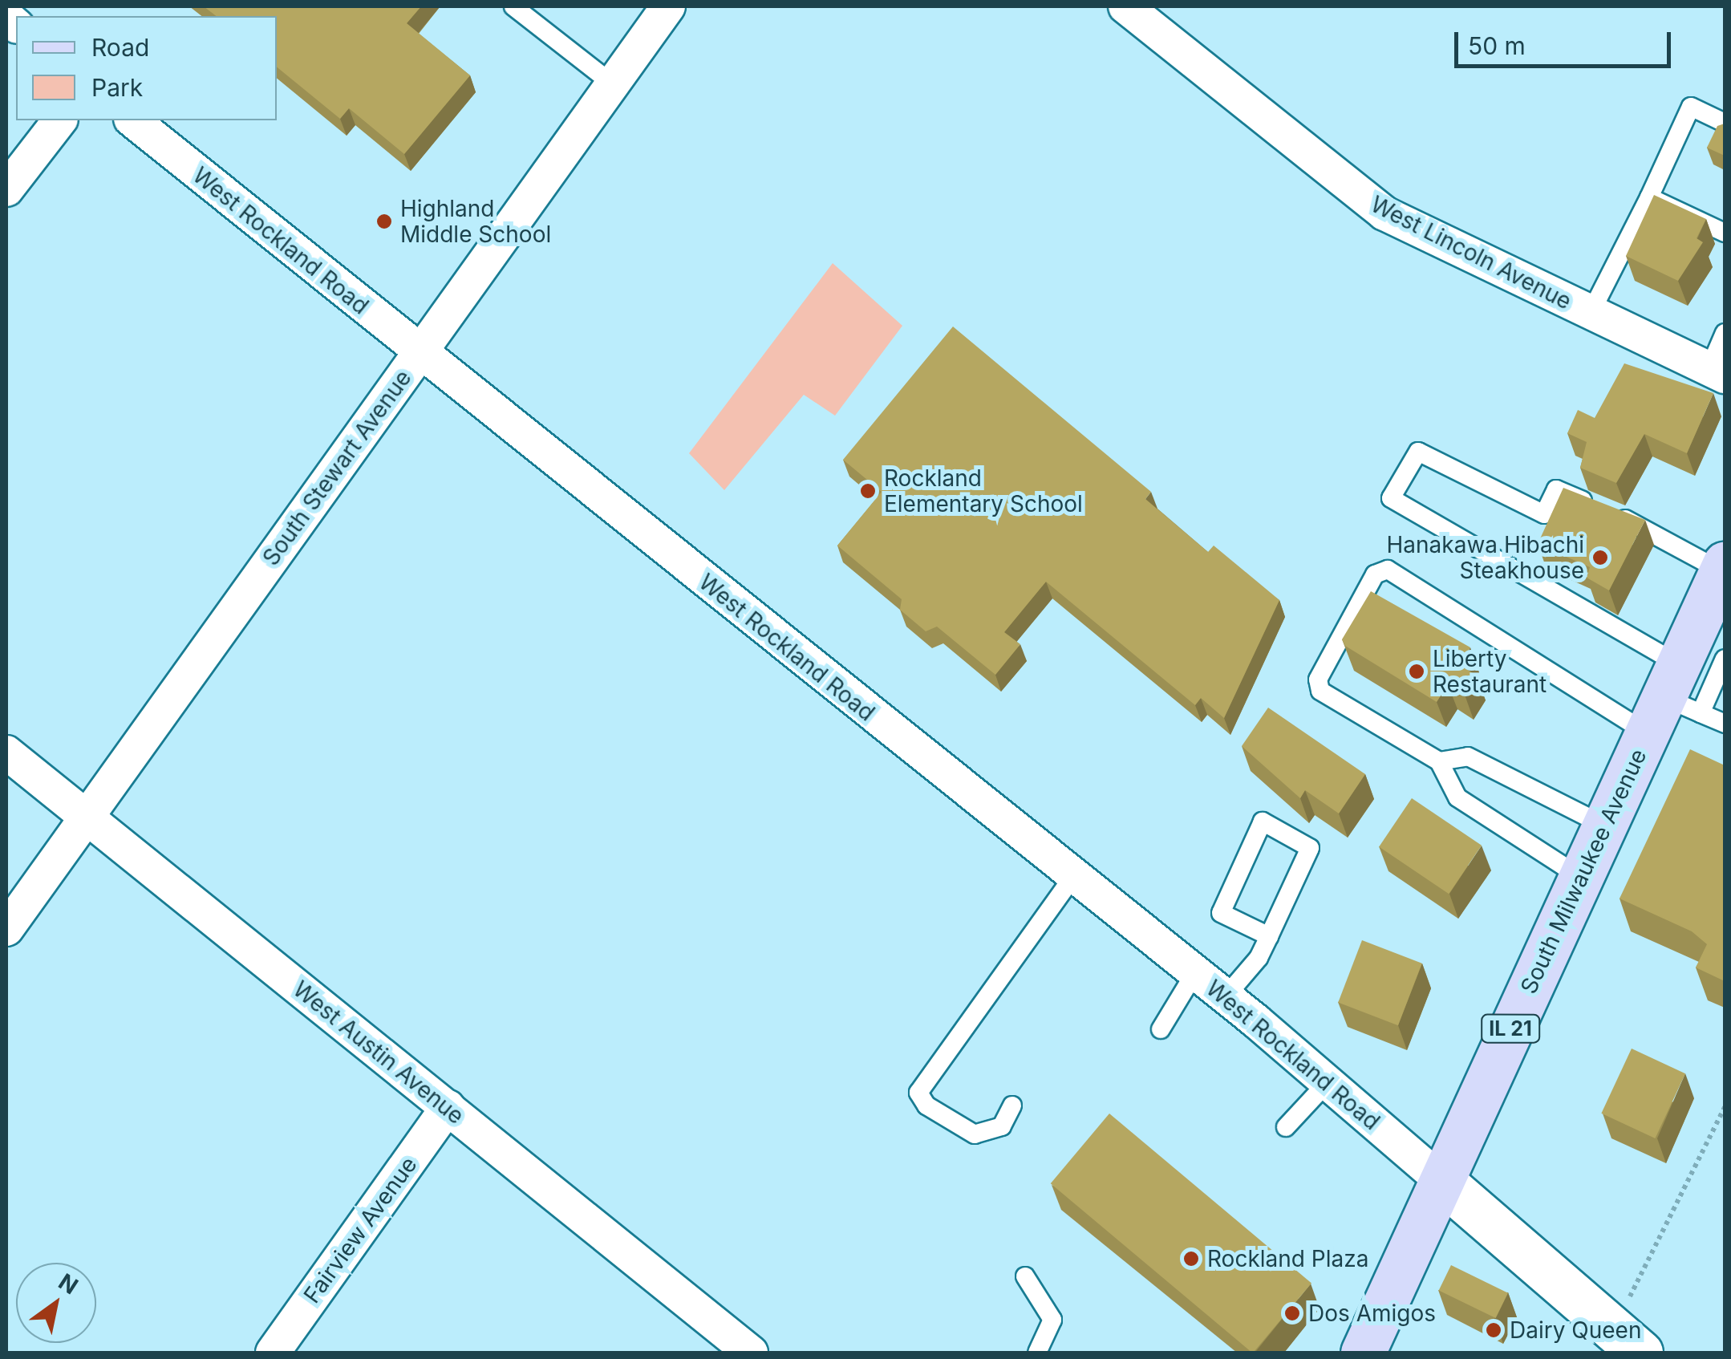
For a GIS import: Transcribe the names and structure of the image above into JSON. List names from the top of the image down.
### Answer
{
  "streets": {
    "main road": ["South Milwaukee Avenue", "IL 21"],
    "street": [
      "West Rockland Road",
      "West Lincoln Avenue",
      "South Stewart Avenue",
      "West Austin Avenue",
      "Fairview Avenue"
    ]
  },
  "crossings": [
    ["West Rockland Road", "South Stewart Avenue"],
    ["West Rockland Road", "South Milwaukee Avenue"],
    ["South Stewart Avenue", "West Austin Avenue"],
    ["West Austin Avenue", "Fairview Avenue"]
  ],
  "places": [
    "Highland Middle School",
    "Rockland Elementary School",
    "Hanakawa Hibachi Steakhouse",
    "Liberty Restaurant",
    "Rockland Plaza",
    "Dos Amigos",
    "Dairy Queen"
  ],
  "legend": ["Road", "Park"],
  "scale_bar": "50 m",
  "north": "top right"
}
